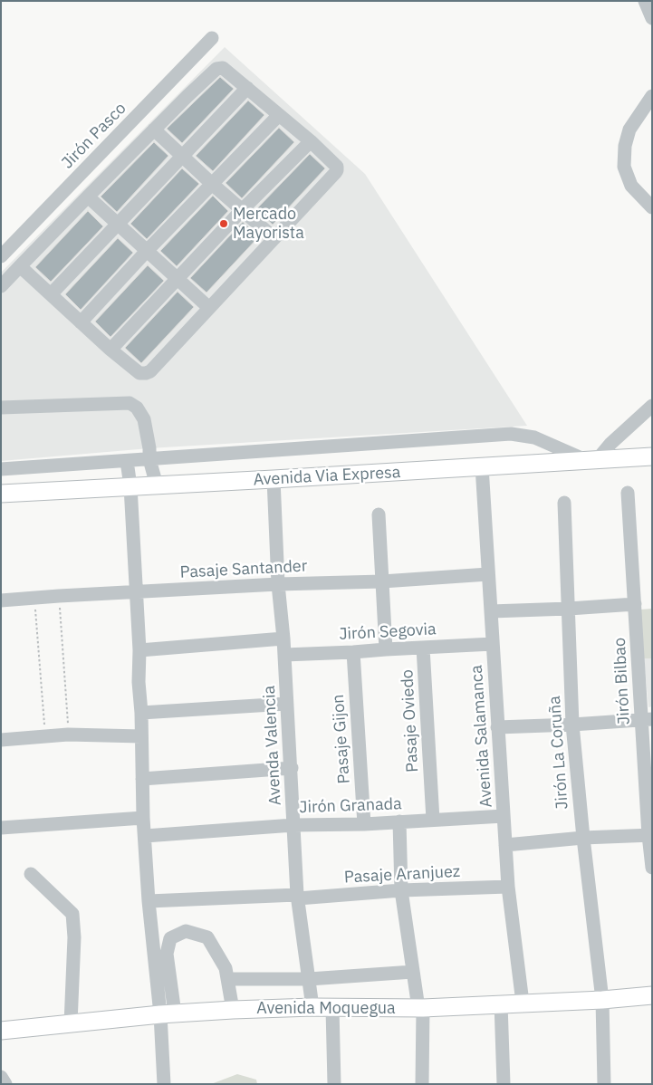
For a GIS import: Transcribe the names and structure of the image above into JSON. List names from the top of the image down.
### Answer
{
  "streets": {
    "main road": ["Avenida Via Expresa", "Avenida Moquegua"],
    "street": [
      "Jirón Pasco",
      "Pasaje Santander",
      "Jirón Segovia",
      "Jirón Bilbao",
      "Pasaje Oviedo",
      "Avenida Salamanca",
      "Pasaje Gijon",
      "Avenda Valencia",
      "Jirón La Coruña",
      "Jirón Granada",
      "Pasaje Aranjuez"
    ]
  },
  "crossings": [
    ["Avenida Via Expresa", "Avenida Salamanca"],
    ["Avenida Via Expresa", "Avenda Valencia"],
    ["Pasaje Santander", "Avenida Salamanca"],
    ["Pasaje Santander", "Avenda Valencia"],
    ["Jirón Segovia", "Pasaje Oviedo"],
    ["Jirón Segovia", "Avenida Salamanca"],
    ["Jirón Segovia", "Pasaje Gijon"],
    ["Jirón Segovia", "Avenda Valencia"],
    ["Pasaje Oviedo", "Jirón Granada"],
    ["Avenida Salamanca", "Jirón Granada"],
    ["Avenida Salamanca", "Pasaje Aranjuez"],
    ["Avenida Salamanca", "Avenida Moquegua"],
    ["Pasaje Gijon", "Jirón Granada"],
    ["Avenda Valencia", "Jirón Granada"],
    ["Avenda Valencia", "Pasaje Aranjuez"],
    ["Avenda Valencia", "Avenida Moquegua"],
    ["Jirón La Coruña", "Avenida Moquegua"]
  ],
  "places": ["Mercado Mayorista"]
}
